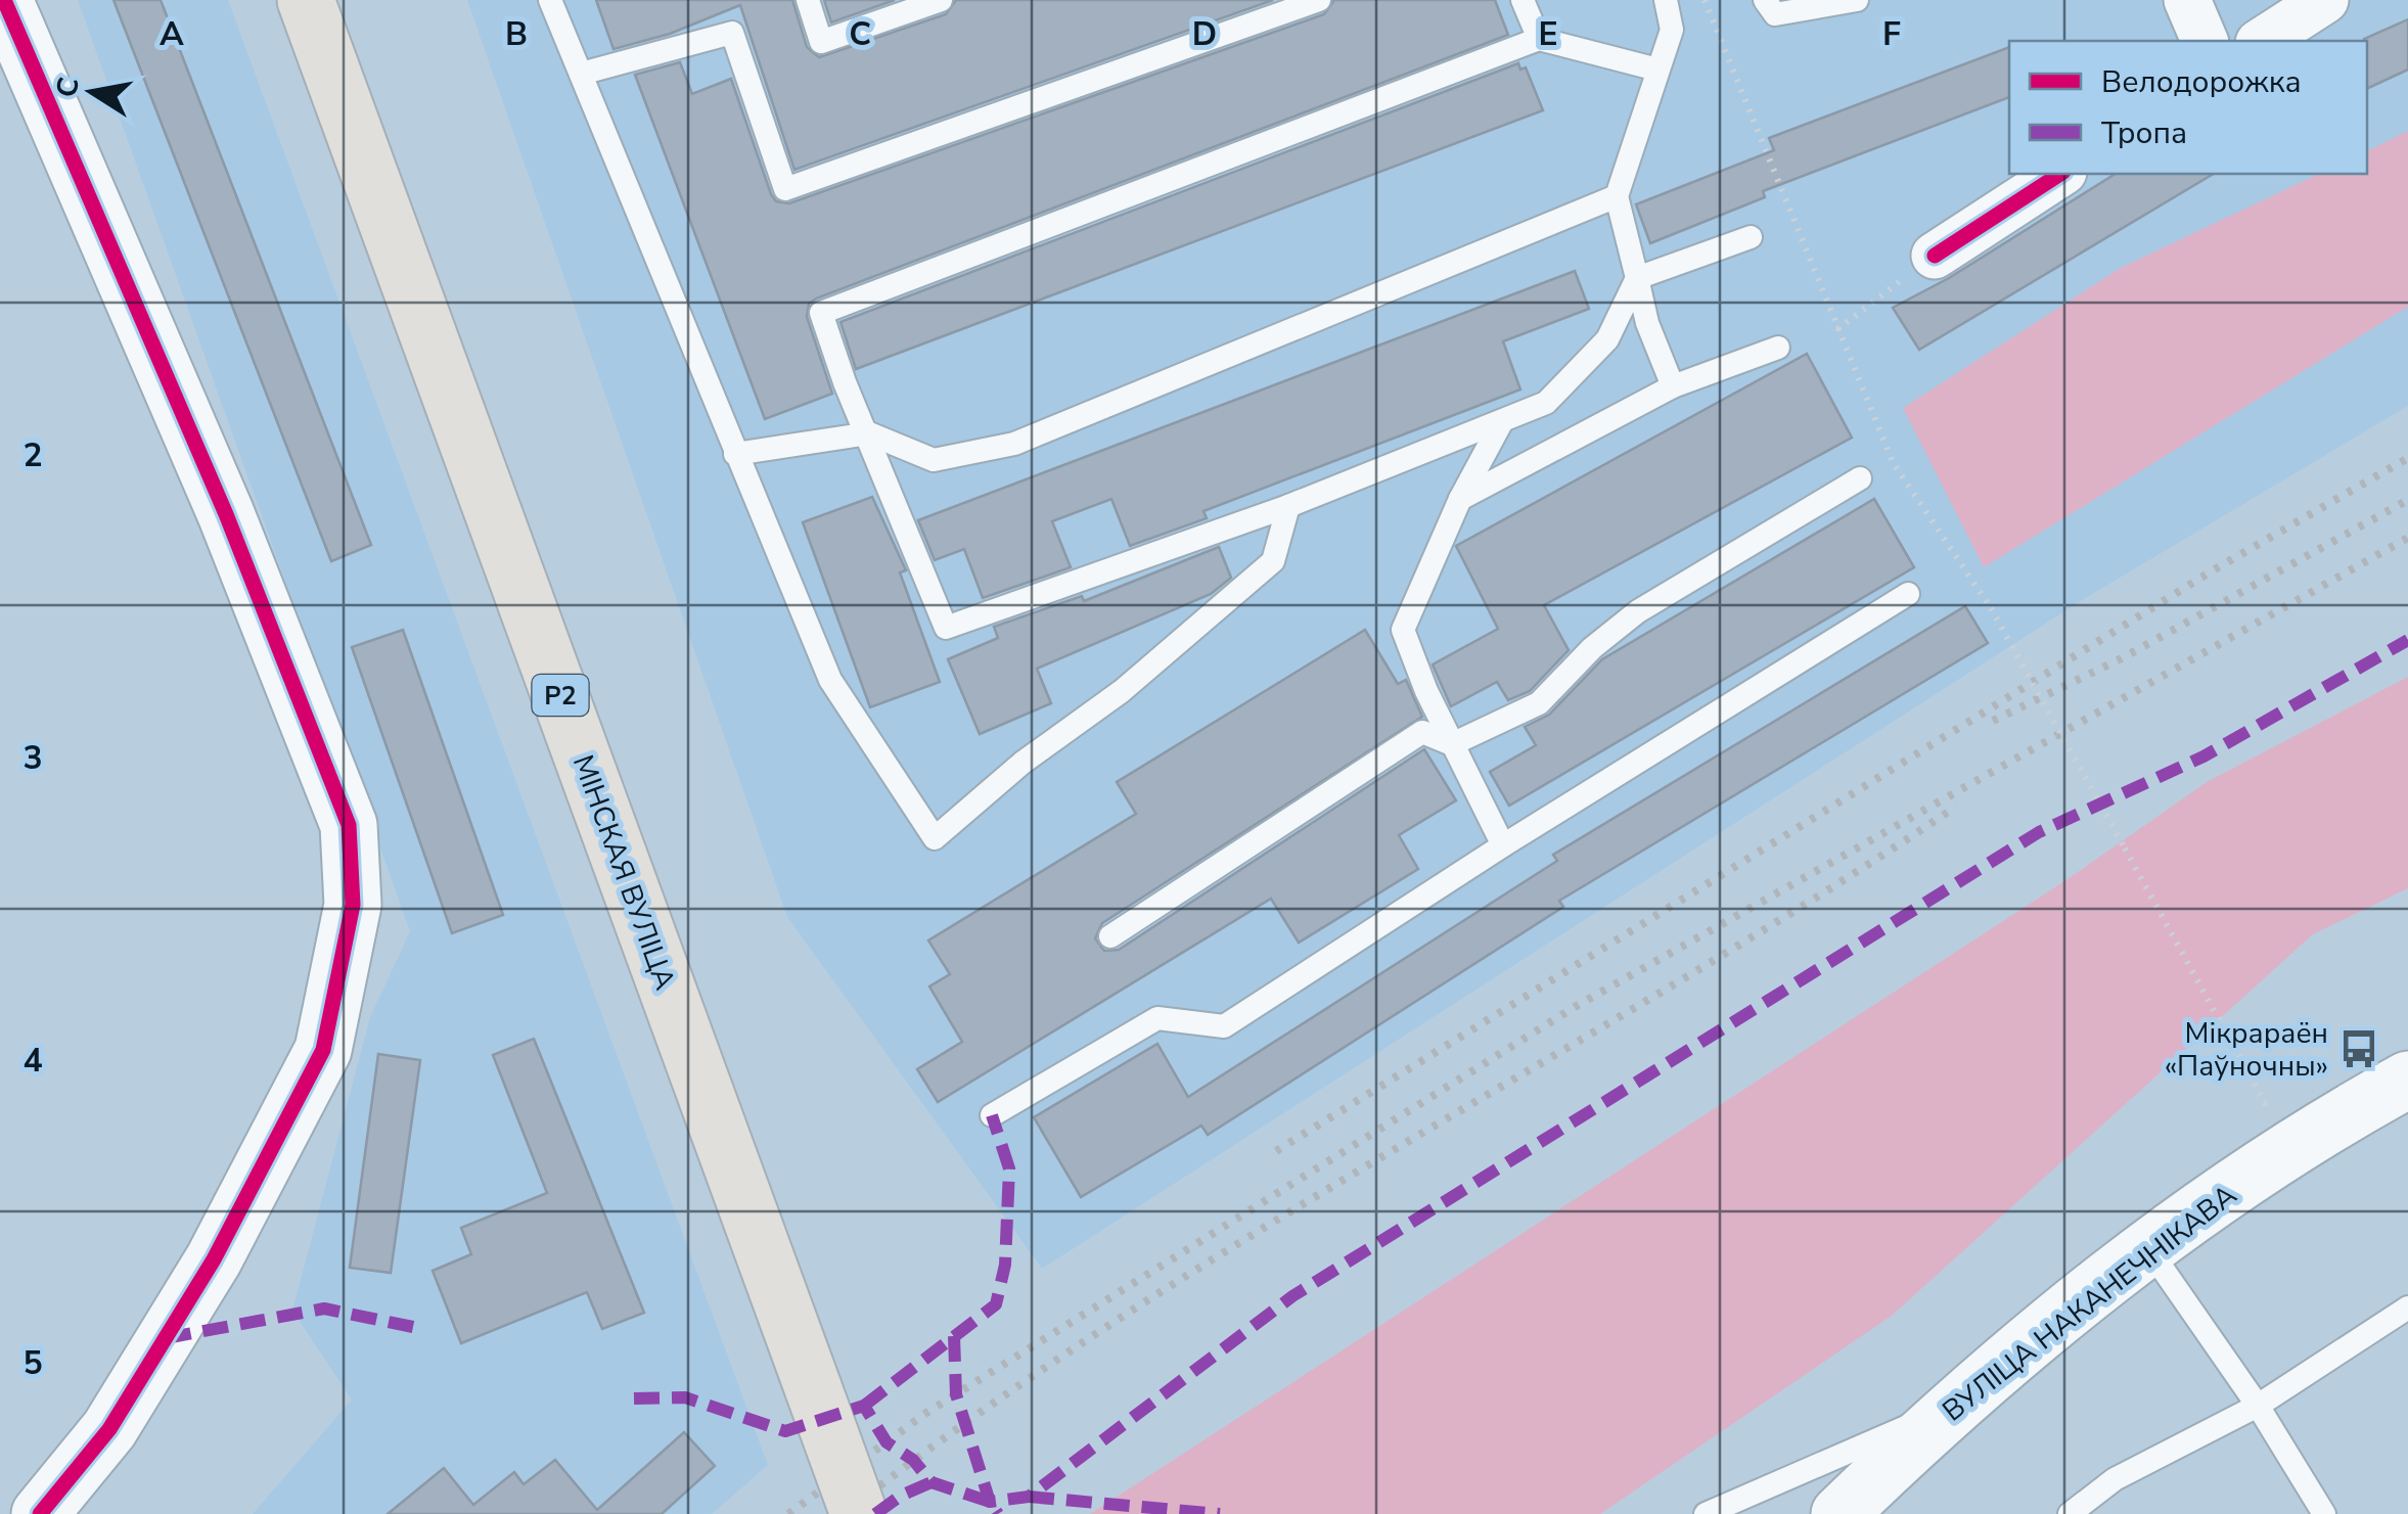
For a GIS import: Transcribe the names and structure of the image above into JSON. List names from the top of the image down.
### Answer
{
  "streets": {
    "main road": ["Р2", "МІНСКАЯ ВУЛІЦА"],
    "street": ["ВУЛІЦА НАКАНЕЧНІКАВА"]
  },
  "places": {
    "bus stop": ["Мікрараён «Паўночны»"]
  },
  "legend": ["Велодорожка", "Тропа"],
  "north": "left",
  "grid": {
    "columns": [
      "A",
      "B",
      "C",
      "D",
      "E",
      "F"
    ],
    "rows": [
      "2",
      "3",
      "4",
      "5"
    ]
  }
}
